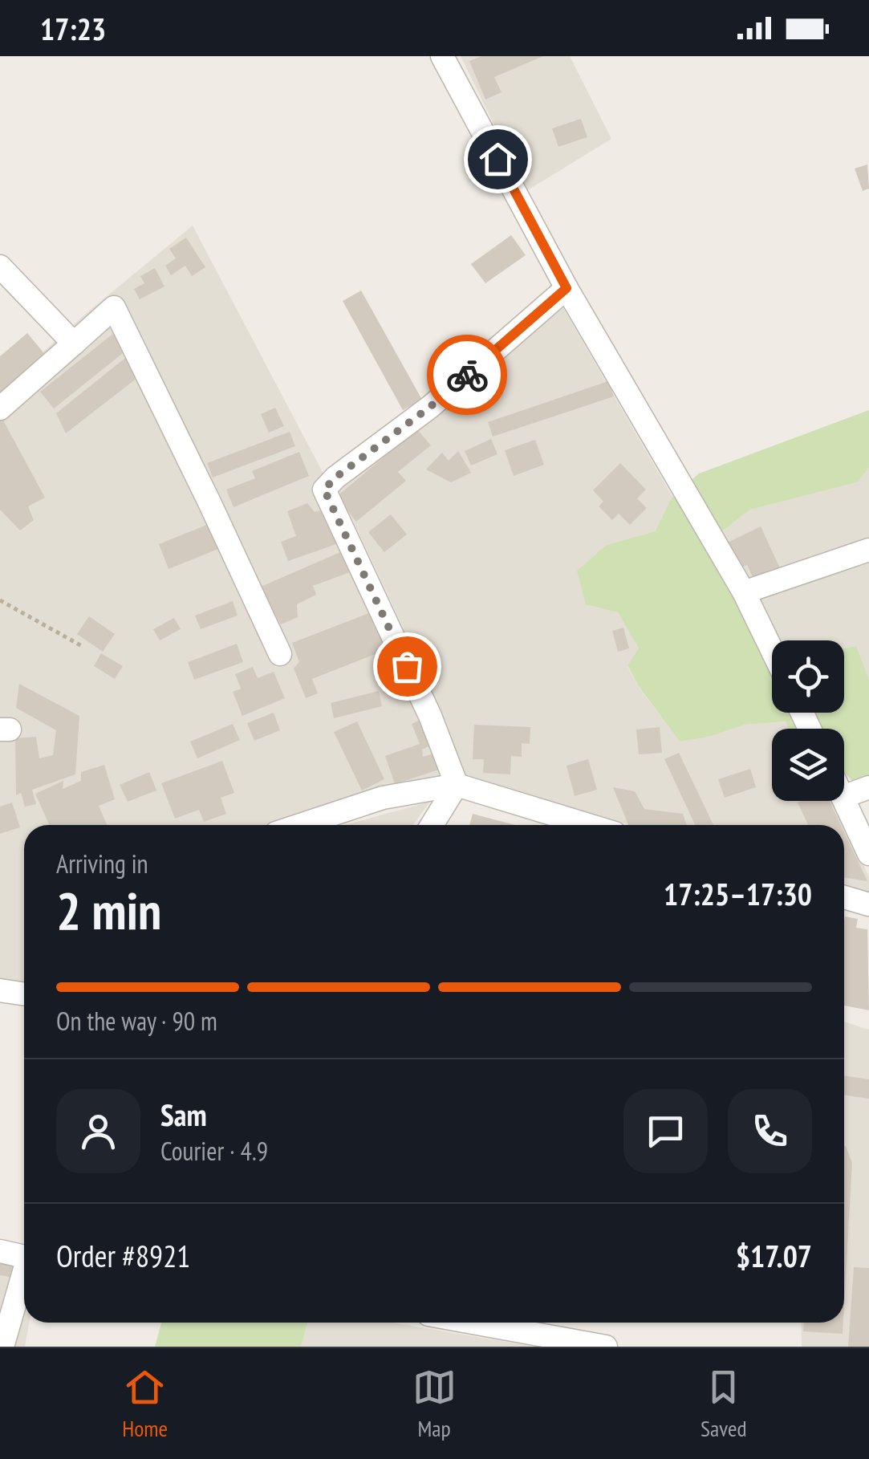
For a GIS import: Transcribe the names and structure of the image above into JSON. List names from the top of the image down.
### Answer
{
  "page": {
    "status": "17:23",
    "heading": ["2 min", "Arriving in", "17:25–17:30"],
    "panel": [
      "Sam",
      "Courier · 4.9",
      "Order #8921",
      "$17.07"
    ],
    "bar": "On the way · 90 m",
    "tabs": ["Home", "Map", "Saved"]
  }
}
